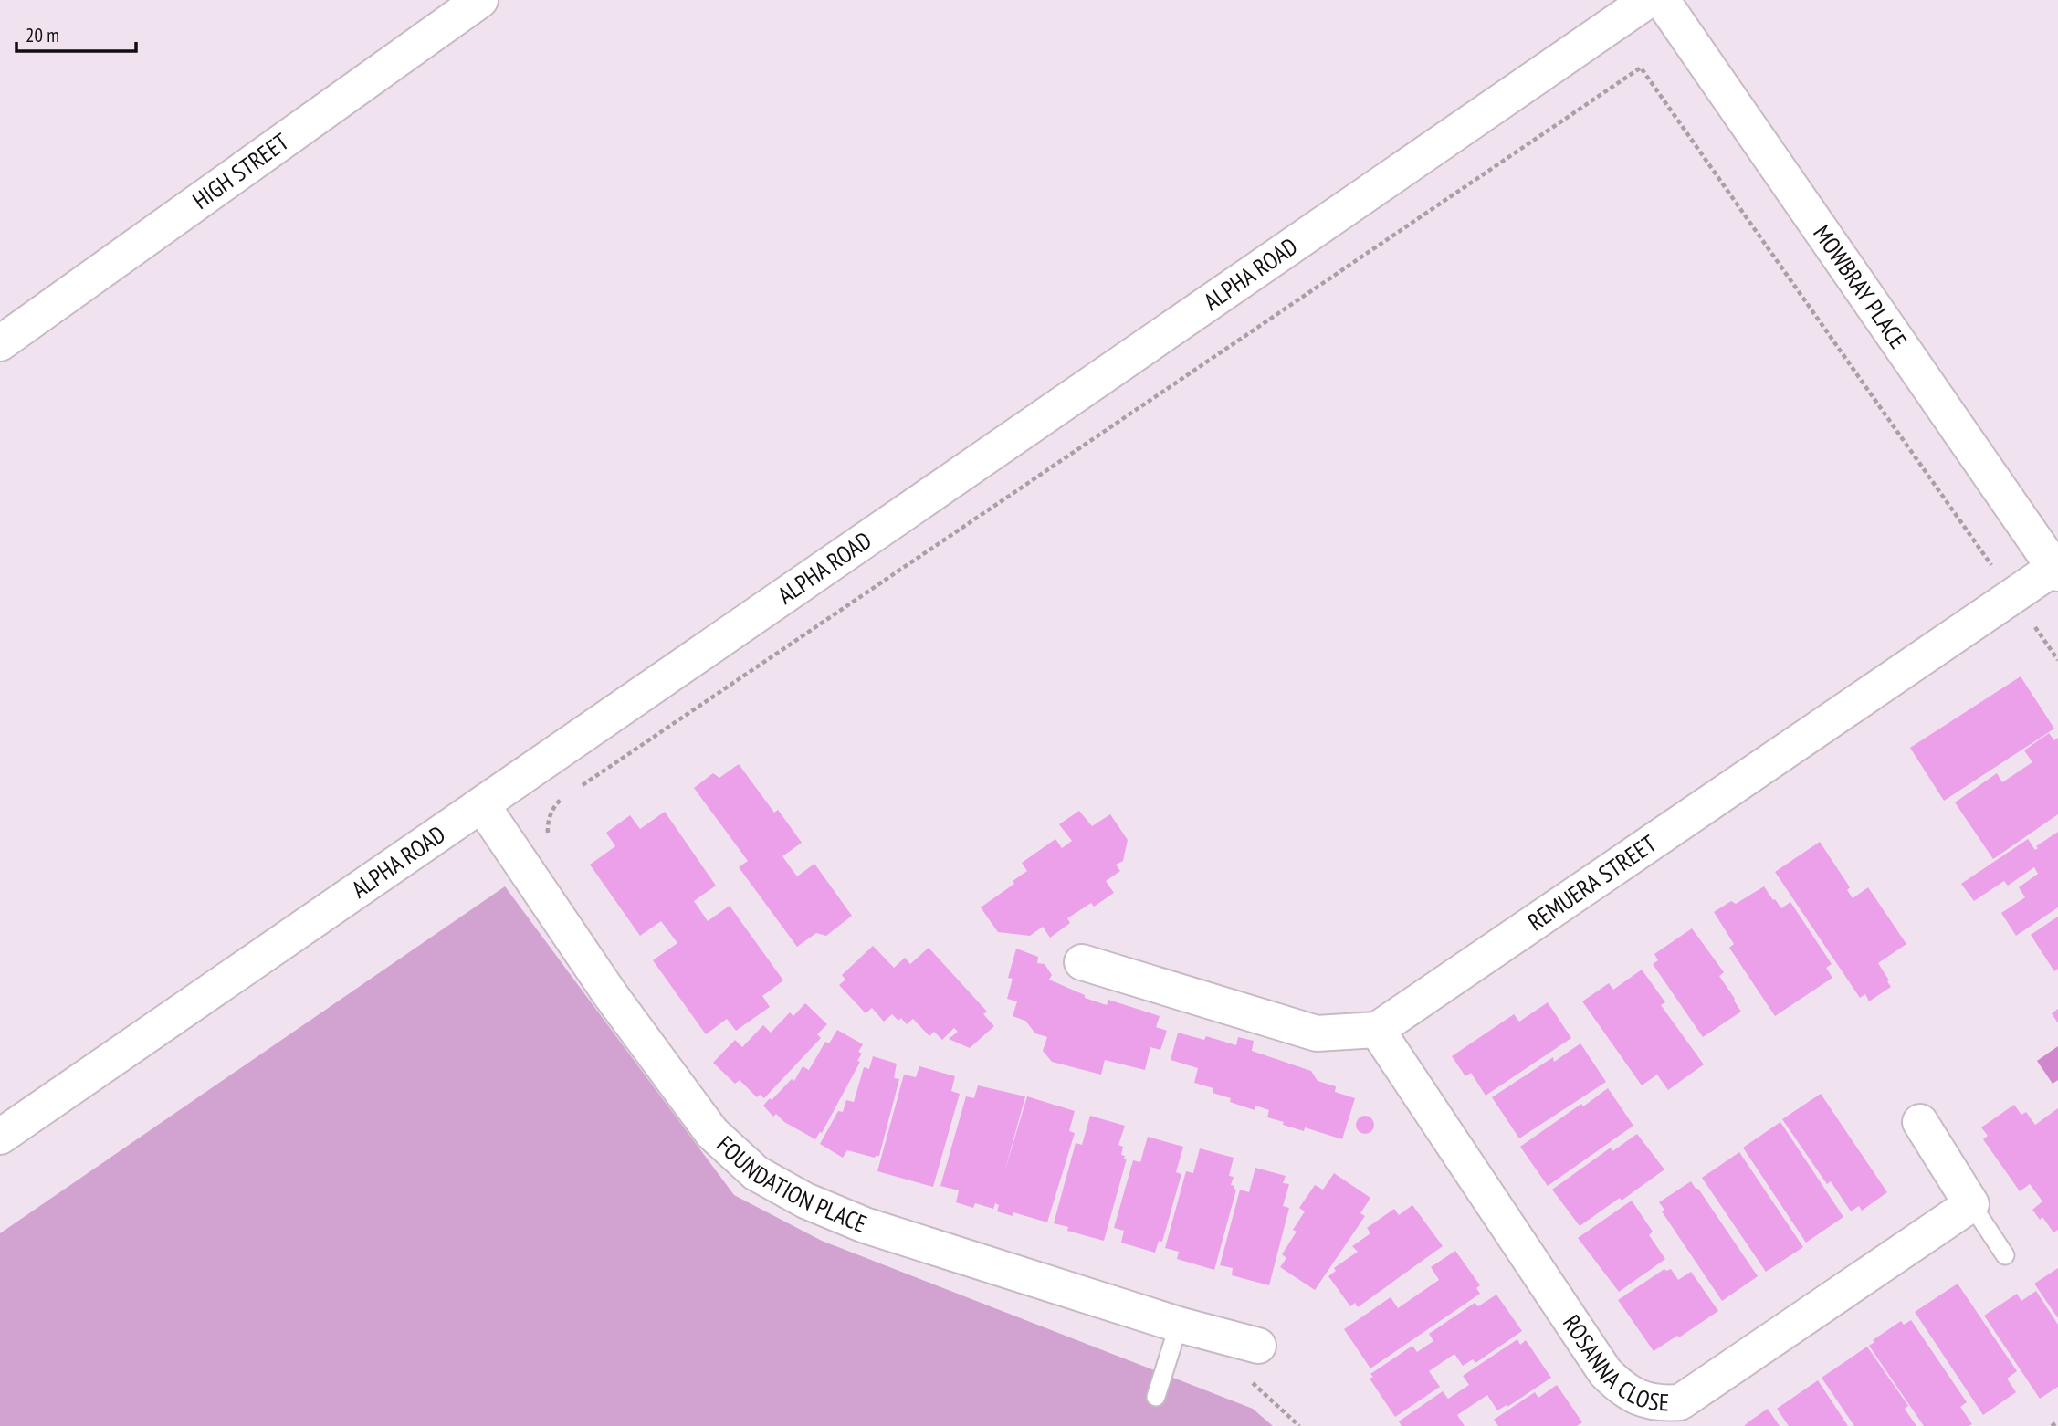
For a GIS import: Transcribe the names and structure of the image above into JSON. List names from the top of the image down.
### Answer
{
  "streets": {
    "street": [
      "HIGH STREET",
      "ALPHA ROAD",
      "MOWBRAY PLACE",
      "REMUERA STREET",
      "FOUNDATION PLACE",
      "ROSANNA CLOSE"
    ]
  },
  "crossings": [
    ["ALPHA ROAD", "FOUNDATION PLACE"],
    ["MOWBRAY PLACE", "REMUERA STREET"],
    ["REMUERA STREET", "ROSANNA CLOSE"]
  ],
  "scale_bar": "20 m"
}
